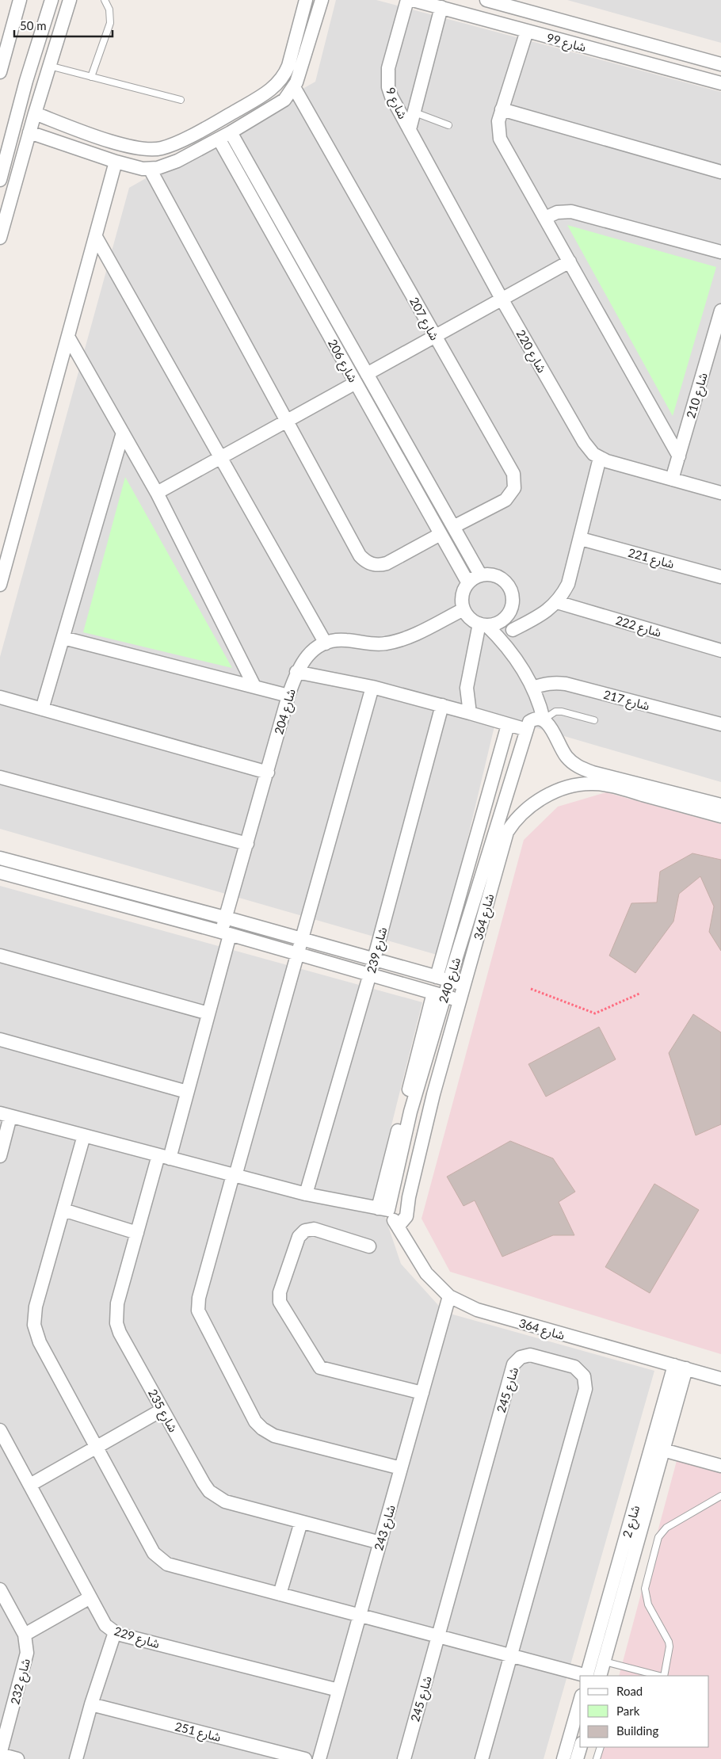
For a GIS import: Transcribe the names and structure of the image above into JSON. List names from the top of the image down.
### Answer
{
  "streets": {
    "street": [
      "شارع 99",
      "شارع 9",
      "شارع 207",
      "شارع 220",
      "شارع 206",
      "شارع 210",
      "شارع 221",
      "شارع 222",
      "شارع 217",
      "شارع 204",
      "شارع 364",
      "شارع 239",
      "شارع 240",
      "شارع 245",
      "شارع 235",
      "شارع 2",
      "شارع 243",
      "شارع 229",
      "شارع 232",
      "شارع 251"
    ]
  },
  "crossings": [
    ["شارع 99", "شارع 9"],
    ["شارع 9", "شارع 220"],
    ["شارع 207", "شارع 206"],
    ["شارع 220", "شارع 210"],
    ["شارع 206", "شارع 204"],
    ["شارع 204", "شارع 235"],
    ["شارع 364", "شارع 240"],
    ["شارع 364", "شارع 2"],
    ["شارع 364", "شارع 243"],
    ["شارع 235", "شارع 243"],
    ["شارع 243", "شارع 229"]
  ],
  "legend": ["Road", "Park", "Building"],
  "scale_bar": "50 m"
}
